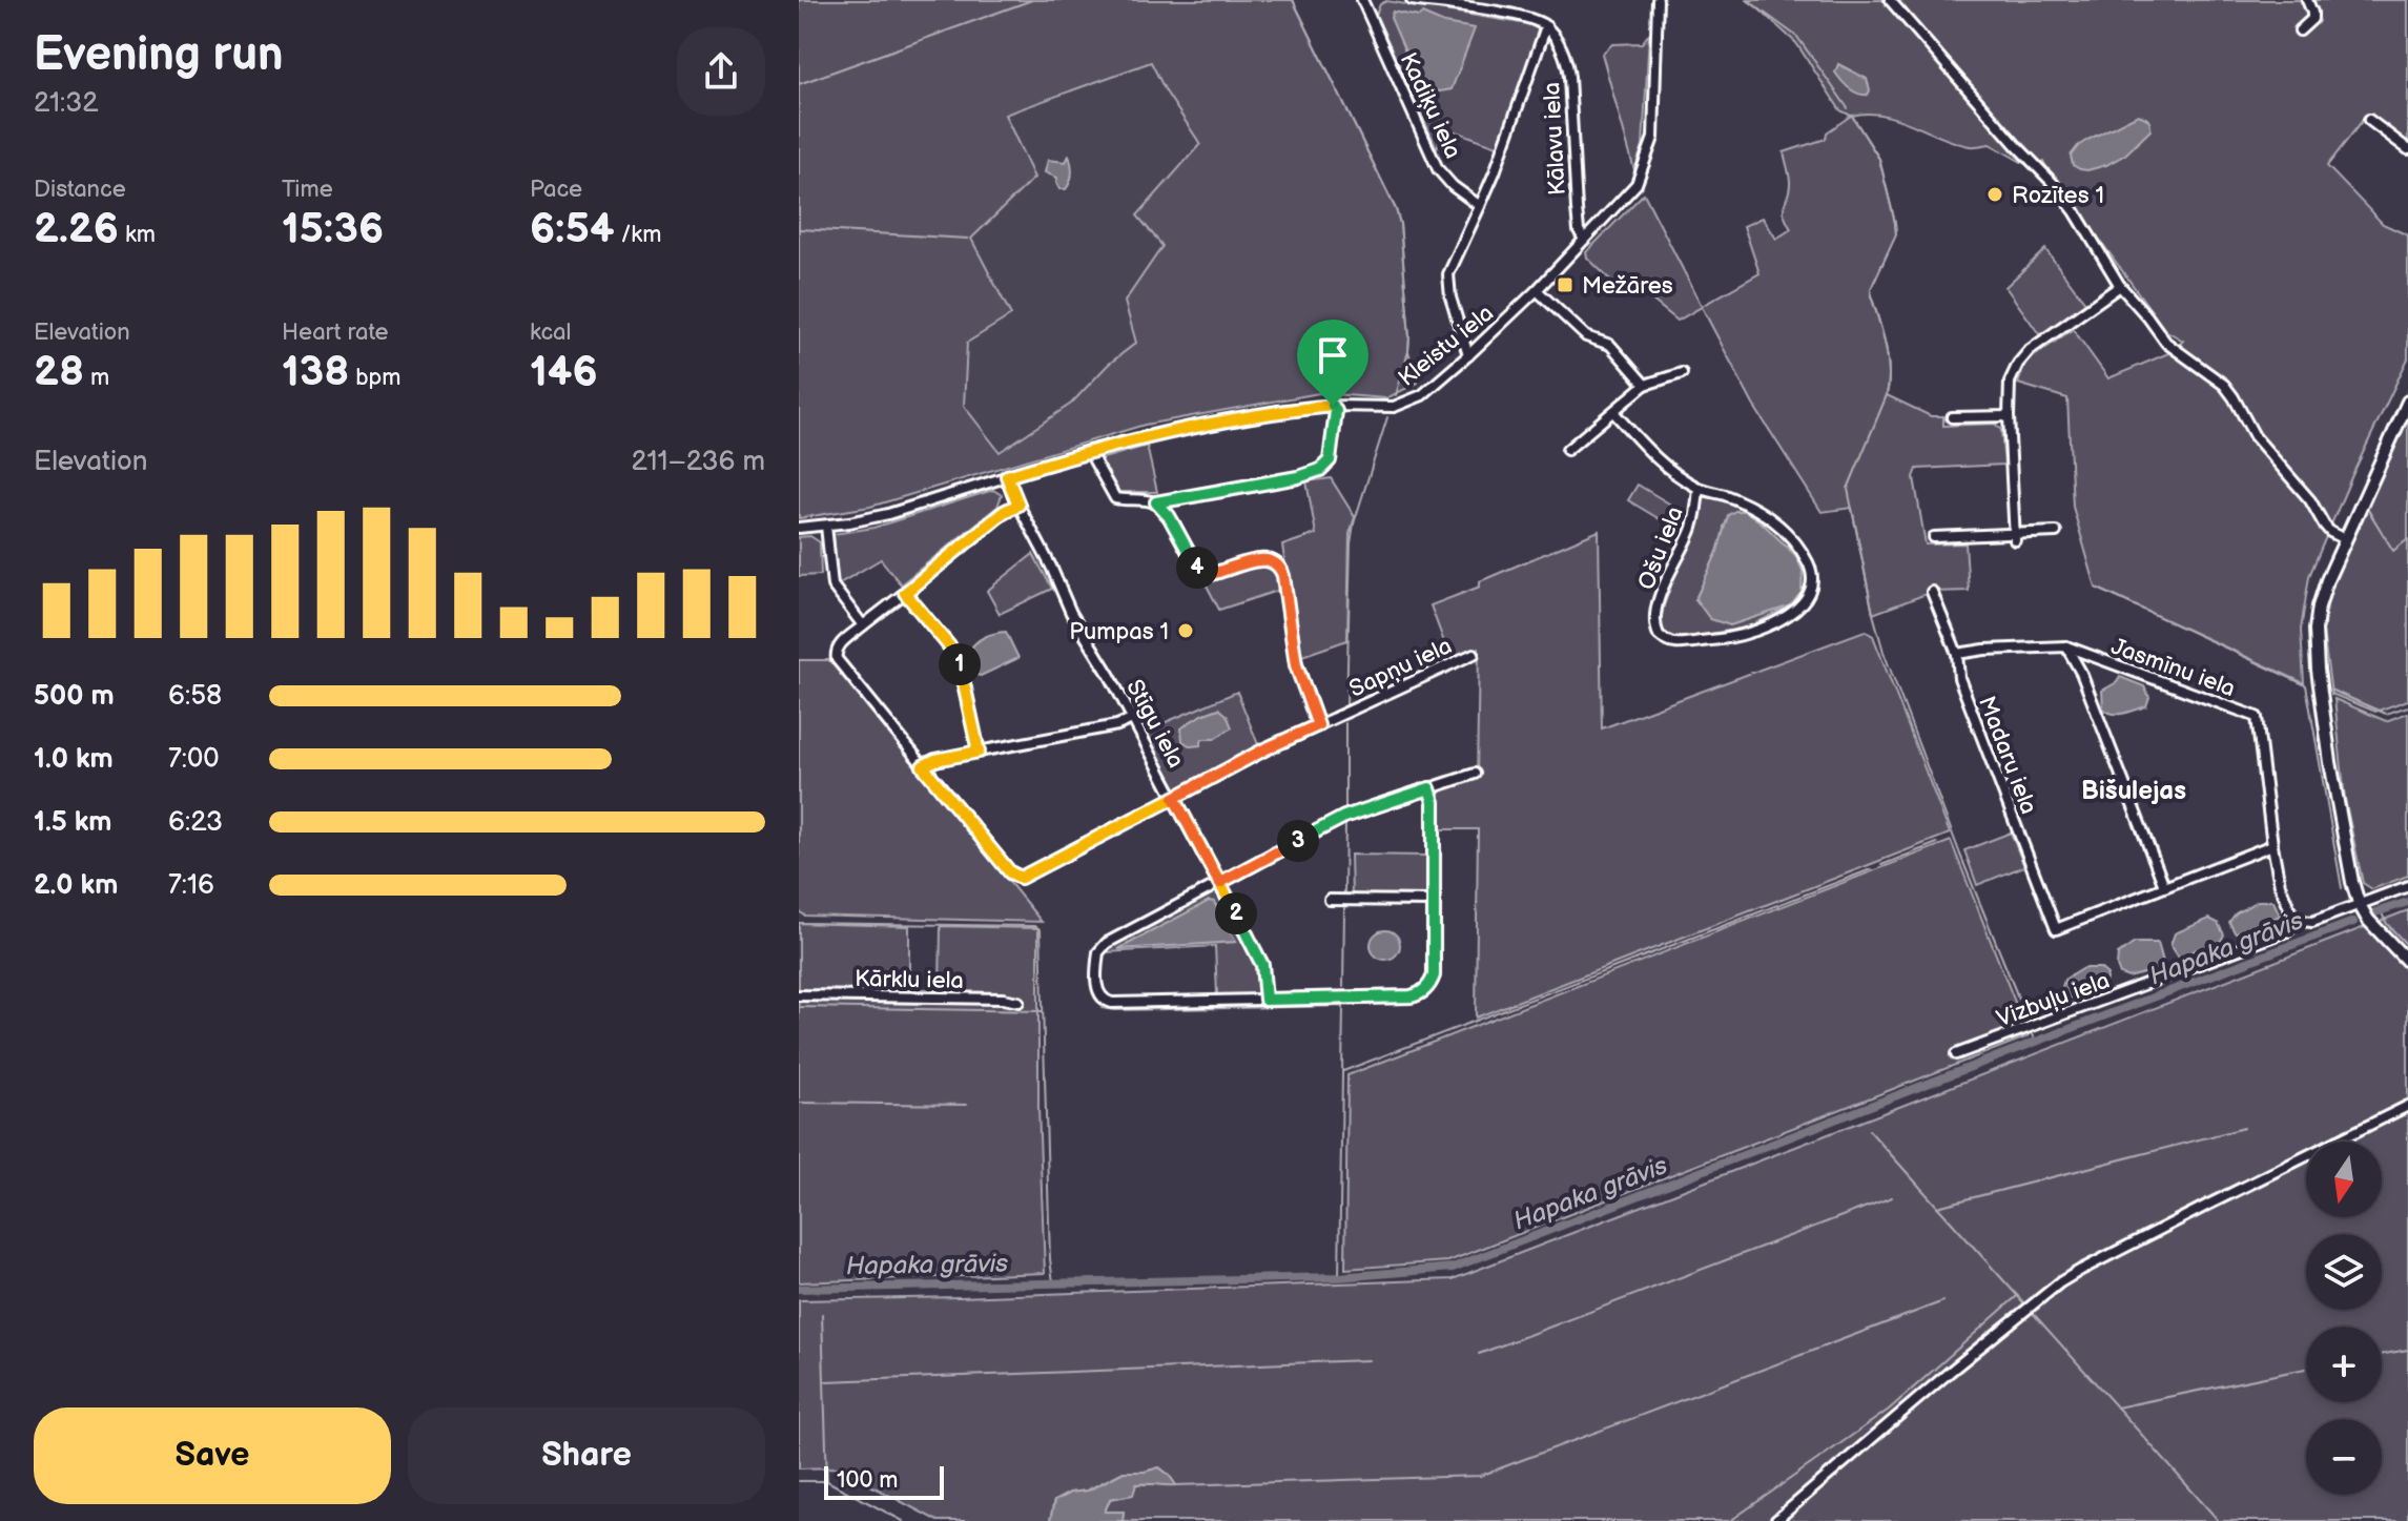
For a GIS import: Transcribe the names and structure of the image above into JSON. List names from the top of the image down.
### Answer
{
  "streets": {
    "street": [
      "Kadiķu iela",
      "Kālavu iela",
      "Kleistu iela",
      "Ošu iela",
      "Sapņu iela",
      "Jasmīnu iela",
      "Stīgu iela",
      "Madaru iela",
      "Kārklu iela",
      "Vizbuļu iela"
    ]
  },
  "crossings": [
    ["Kālavu iela", "Kleistu iela"],
    ["Kleistu iela", "Stīgu iela"],
    ["Sapņu iela", "Stīgu iela"],
    ["Jasmīnu iela", "Madaru iela"],
    ["Jasmīnu iela", "Vizbuļu iela"]
  ],
  "districts": ["Bišulejas"],
  "water": ["Hapaka grāvis"],
  "places": {
    "other": ["Rozītes 1", "Pumpas 1"],
    "transit": ["Mežāres"]
  },
  "scale_bar": "100 m",
  "north": "bottom",
  "page": {
    "heading": ["Evening run", "21:32"],
    "stats": [
      ["Distance", "2.26 km"],
      ["Time", "15:36"],
      ["Pace", "6:54 /km"],
      ["Elevation", "28 m"],
      ["Heart rate", "138 bpm"],
      ["kcal", "146"]
    ],
    "chart": ["Elevation", "211–236 m"],
    "pins": [
      "4",
      "1",
      "3",
      "2"
    ],
    "list": [
      {
        "name": "500 m",
        "note": "6:58"
      },
      {
        "name": "1.0 km",
        "note": "7:00"
      },
      {
        "name": "1.5 km",
        "note": "6:23"
      },
      {
        "name": "2.0 km",
        "note": "7:16"
      }
    ],
    "map_buttons": ["+", "−"],
    "buttons": ["Save", "Share"],
    "scale": "100 m"
  }
}
